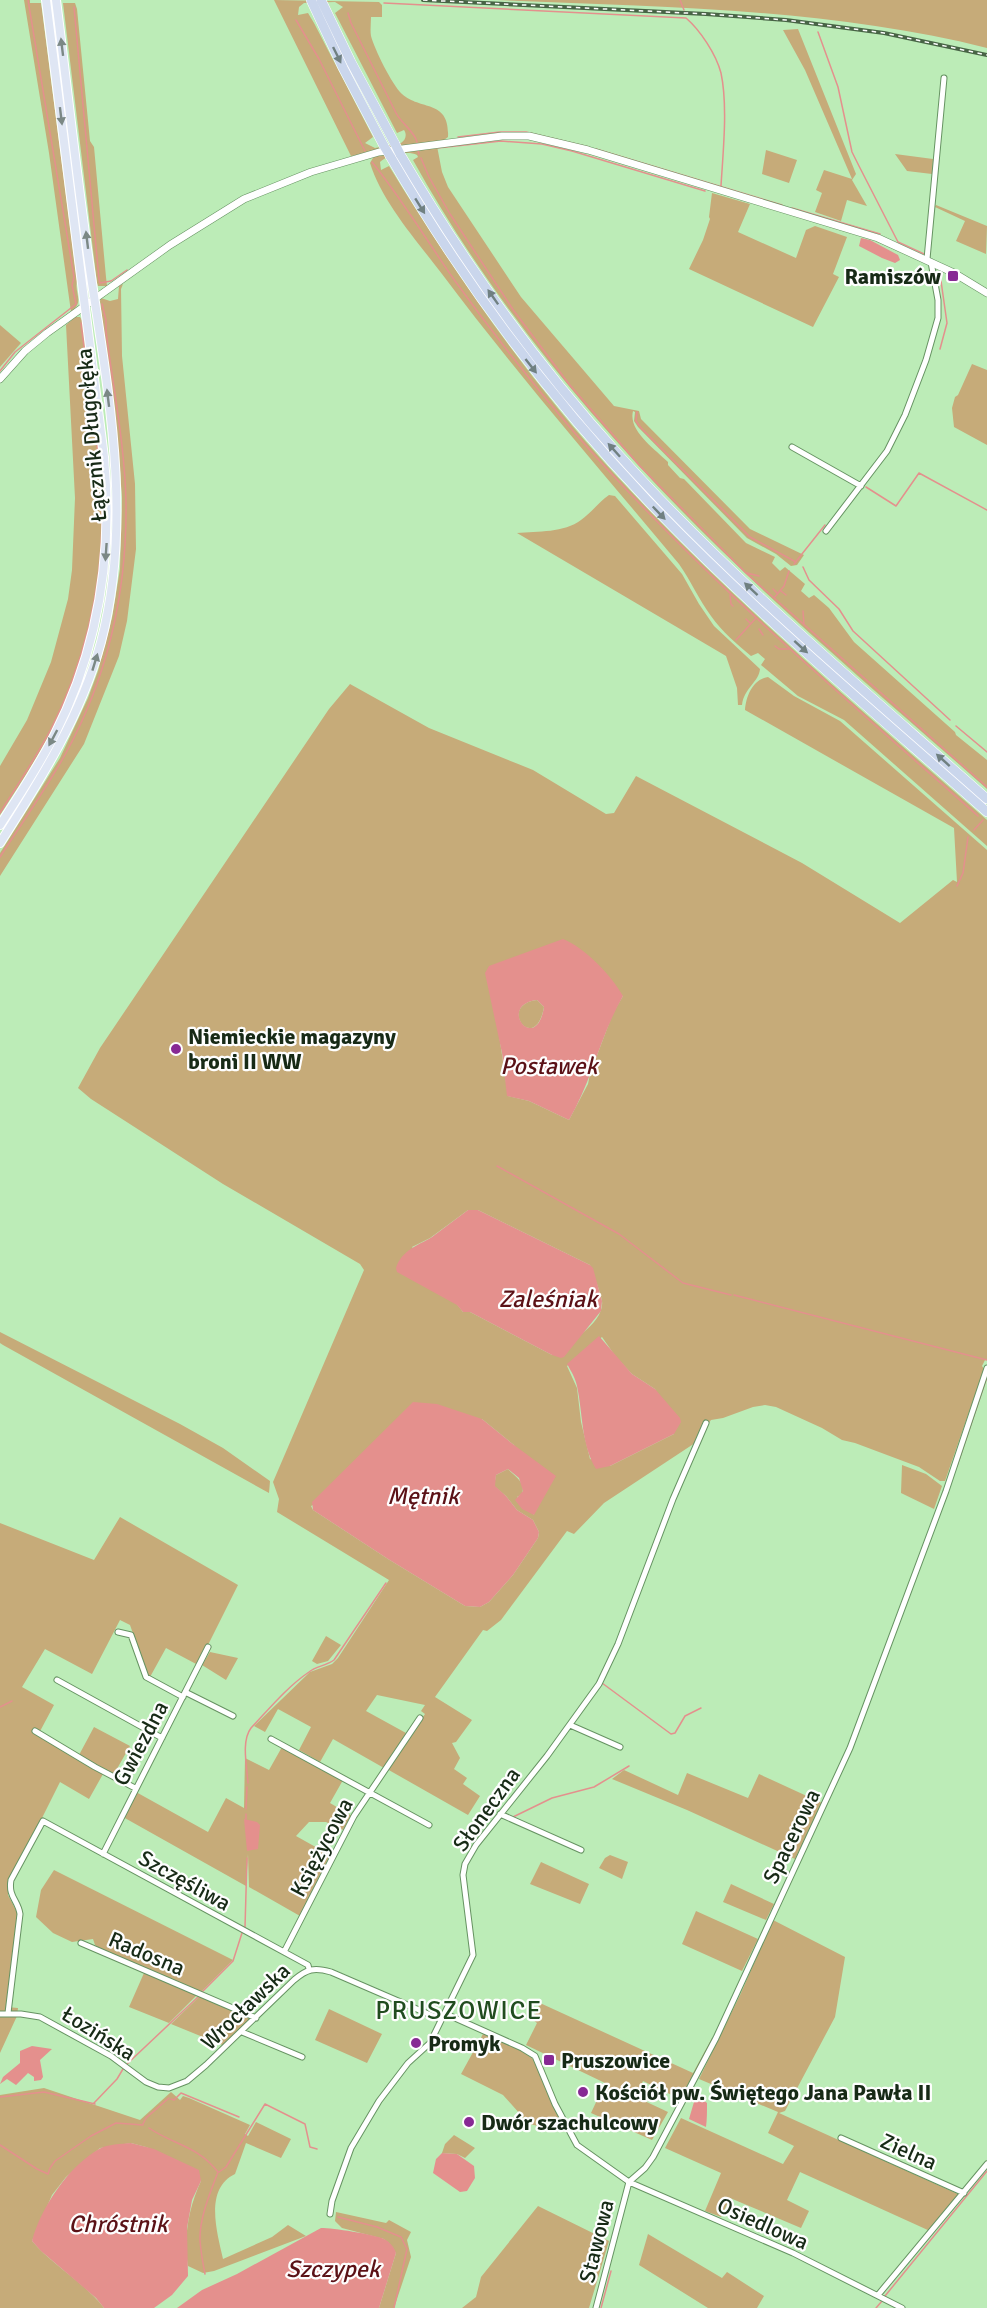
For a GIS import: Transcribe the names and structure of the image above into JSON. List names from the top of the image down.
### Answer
{
  "streets": {
    "main road": ["Łącznik Długołęka"],
    "street": [
      "Gwiezdna",
      "Słoneczna",
      "Spacerowa",
      "Księżycowa",
      "Szczęśliwa",
      "Radosna",
      "Wrocławska",
      "Łozińska",
      "Zielna",
      "Osiedlowa",
      "Stawowa"
    ]
  },
  "crossings": [
    ["Gwiezdna", "Szczęśliwa"],
    ["Słoneczna", "Wrocławska"],
    ["Słoneczna", "Osiedlowa"],
    ["Spacerowa", "Osiedlowa"],
    ["Spacerowa", "Stawowa"],
    ["Księżycowa", "Szczęśliwa"],
    ["Szczęśliwa", "Wrocławska"],
    ["Szczęśliwa", "Łozińska"],
    ["Radosna", "Wrocławska"],
    ["Wrocławska", "Łozińska"],
    ["Osiedlowa", "Stawowa"]
  ],
  "districts": ["PRUSZOWICE"],
  "water": [
    "Postawek",
    "Zaleśniak",
    "Mętnik",
    "Chróstnik",
    "Szczypek"
  ],
  "places": {
    "transit": ["Ramiszów", "Pruszowice"],
    "other": [
      "Niemieckie magazyny broni II WW",
      "Promyk",
      "Kościół pw. Świętego Jana Pawła II",
      "Dwór szachulcowy"
    ]
  }
}
